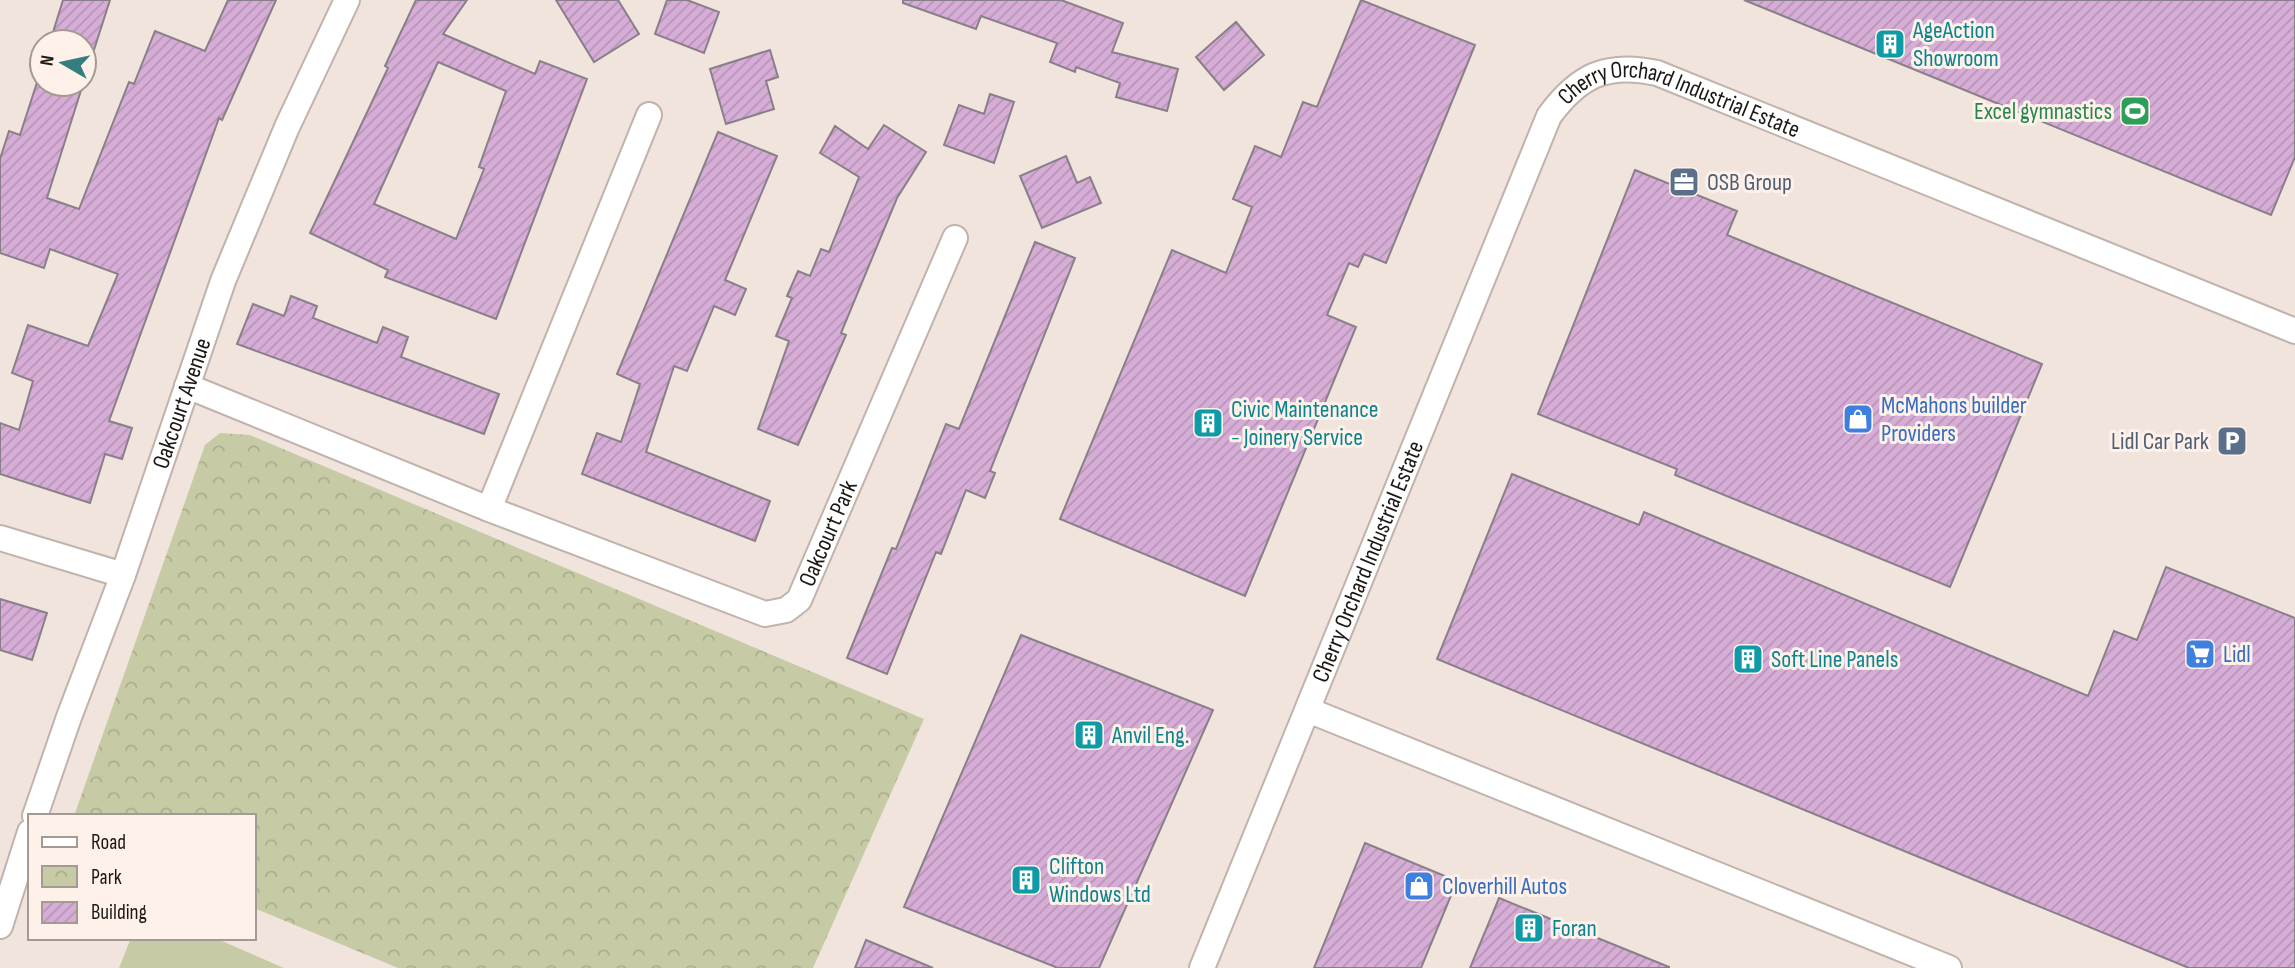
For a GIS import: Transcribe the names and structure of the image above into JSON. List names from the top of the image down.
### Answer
{
  "streets": {
    "street": ["Cherry Orchard Industrial Estate", "Oakcourt Avenue", "Oakcourt Park"]
  },
  "crossings": [
    ["Oakcourt Avenue", "Oakcourt Park"]
  ],
  "places": {
    "building": [
      "AgeAction Showroom",
      "Civic Maintenance - Joinery Service",
      "Soft Line Panels",
      "Anvil Eng.",
      "Clifton Windows Ltd",
      "Foran"
    ],
    "sports": ["Excel gymnastics"],
    "office": ["OSB Group"],
    "shop": ["McMahons builder Providers", "Cloverhill Autos"],
    "parking": ["Lidl Car Park"],
    "supermarket": ["Lidl"]
  },
  "legend": ["Road", "Park", "Building"],
  "north": "left"
}
